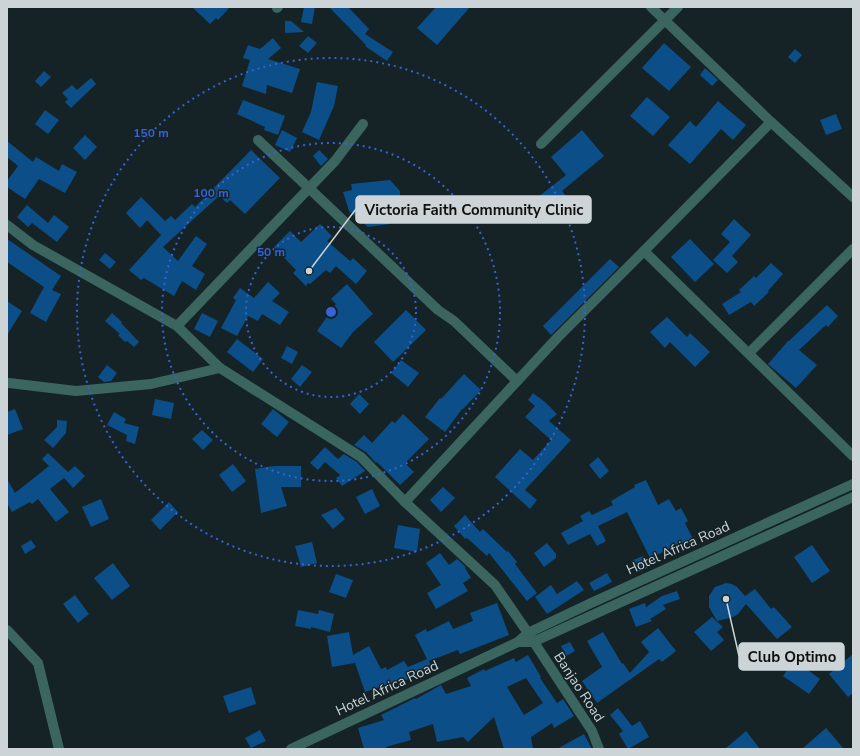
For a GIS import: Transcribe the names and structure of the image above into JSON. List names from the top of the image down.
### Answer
{
  "streets": {
    "street": ["Hotel Africa Road", "Banjao Road"]
  },
  "crossings": [
    ["Hotel Africa Road", "Banjao Road"]
  ],
  "places": ["Victoria Faith Community Clinic", "Club Optimo"],
  "rings": ["150 m", "100 m", "50 m"]
}
